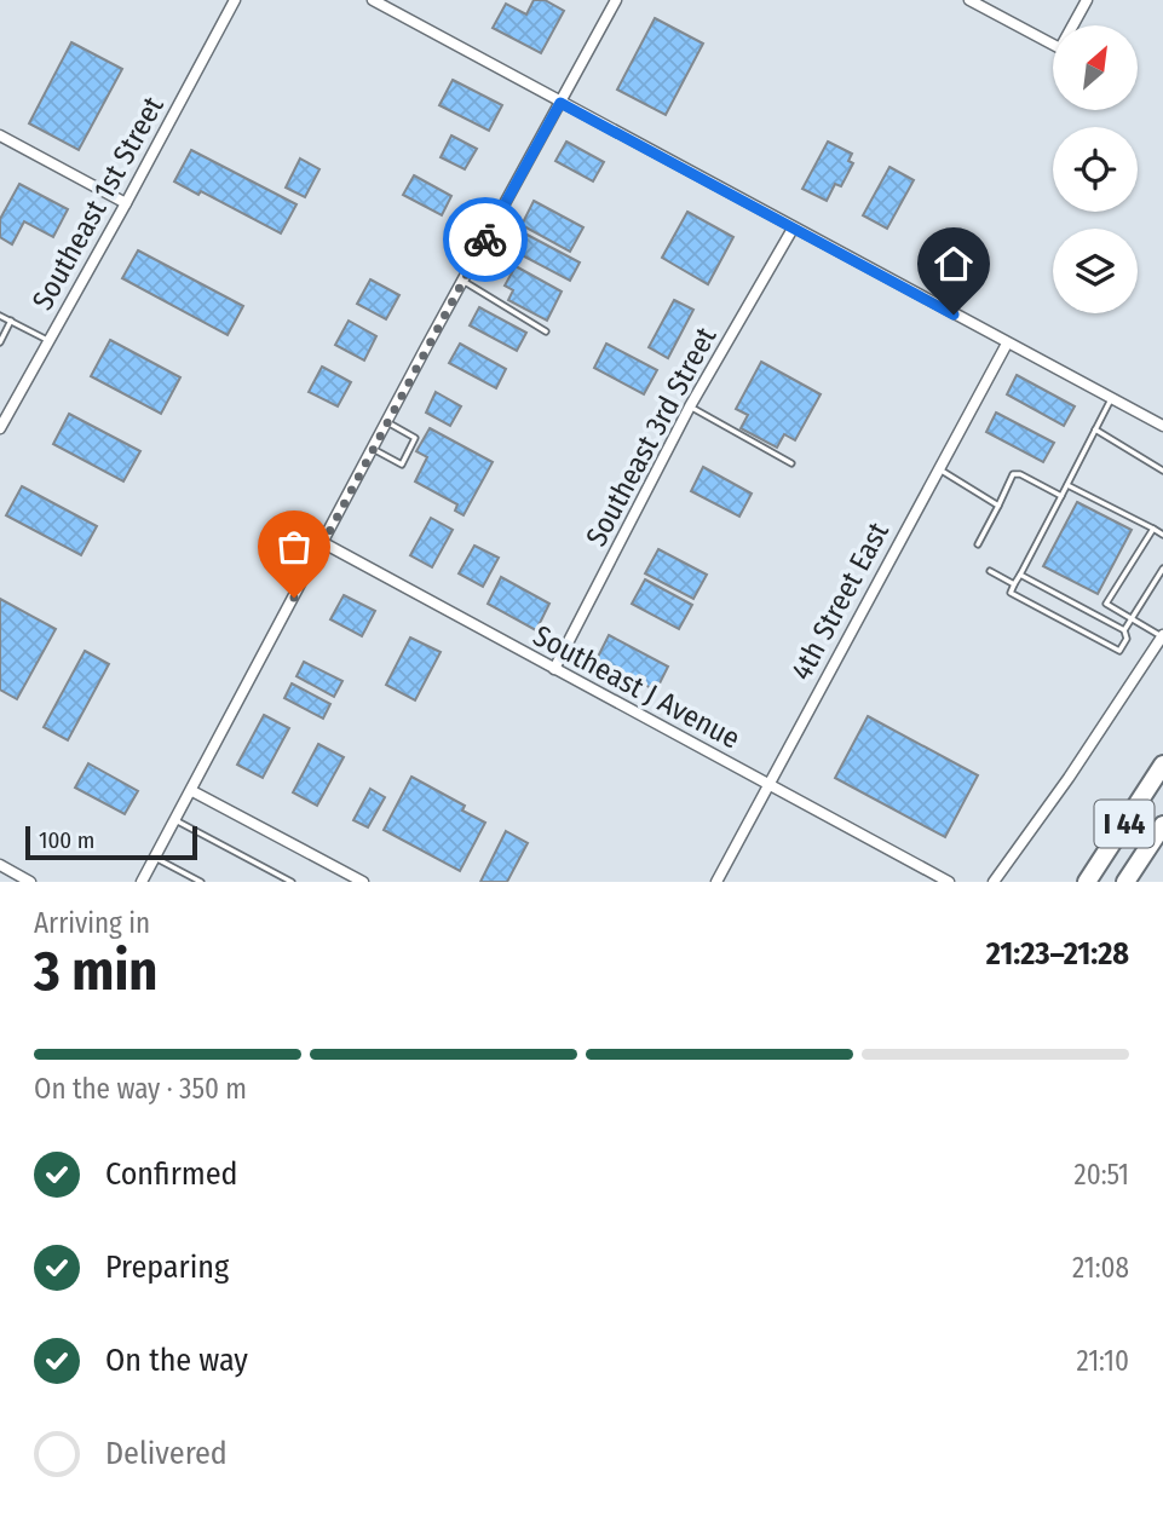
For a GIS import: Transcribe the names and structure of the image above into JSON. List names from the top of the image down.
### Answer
{
  "streets": {
    "highway": ["I 44"],
    "street": [
      "Southeast 1st Street",
      "Southeast 3rd Street",
      "4th Street East",
      "Southeast J Avenue"
    ]
  },
  "crossings": [
    ["Southeast 3rd Street", "Southeast J Avenue"],
    ["4th Street East", "Southeast J Avenue"]
  ],
  "scale_bar": "100 m",
  "north": "top right",
  "page": {
    "scale": "100 m",
    "heading": ["3 min", "Arriving in", "21:23–21:28"],
    "bar": "On the way · 350 m",
    "list": [
      ["Confirmed", "20:51"],
      ["Preparing", "21:08"],
      ["On the way", "21:10"],
      "Delivered"
    ]
  }
}
